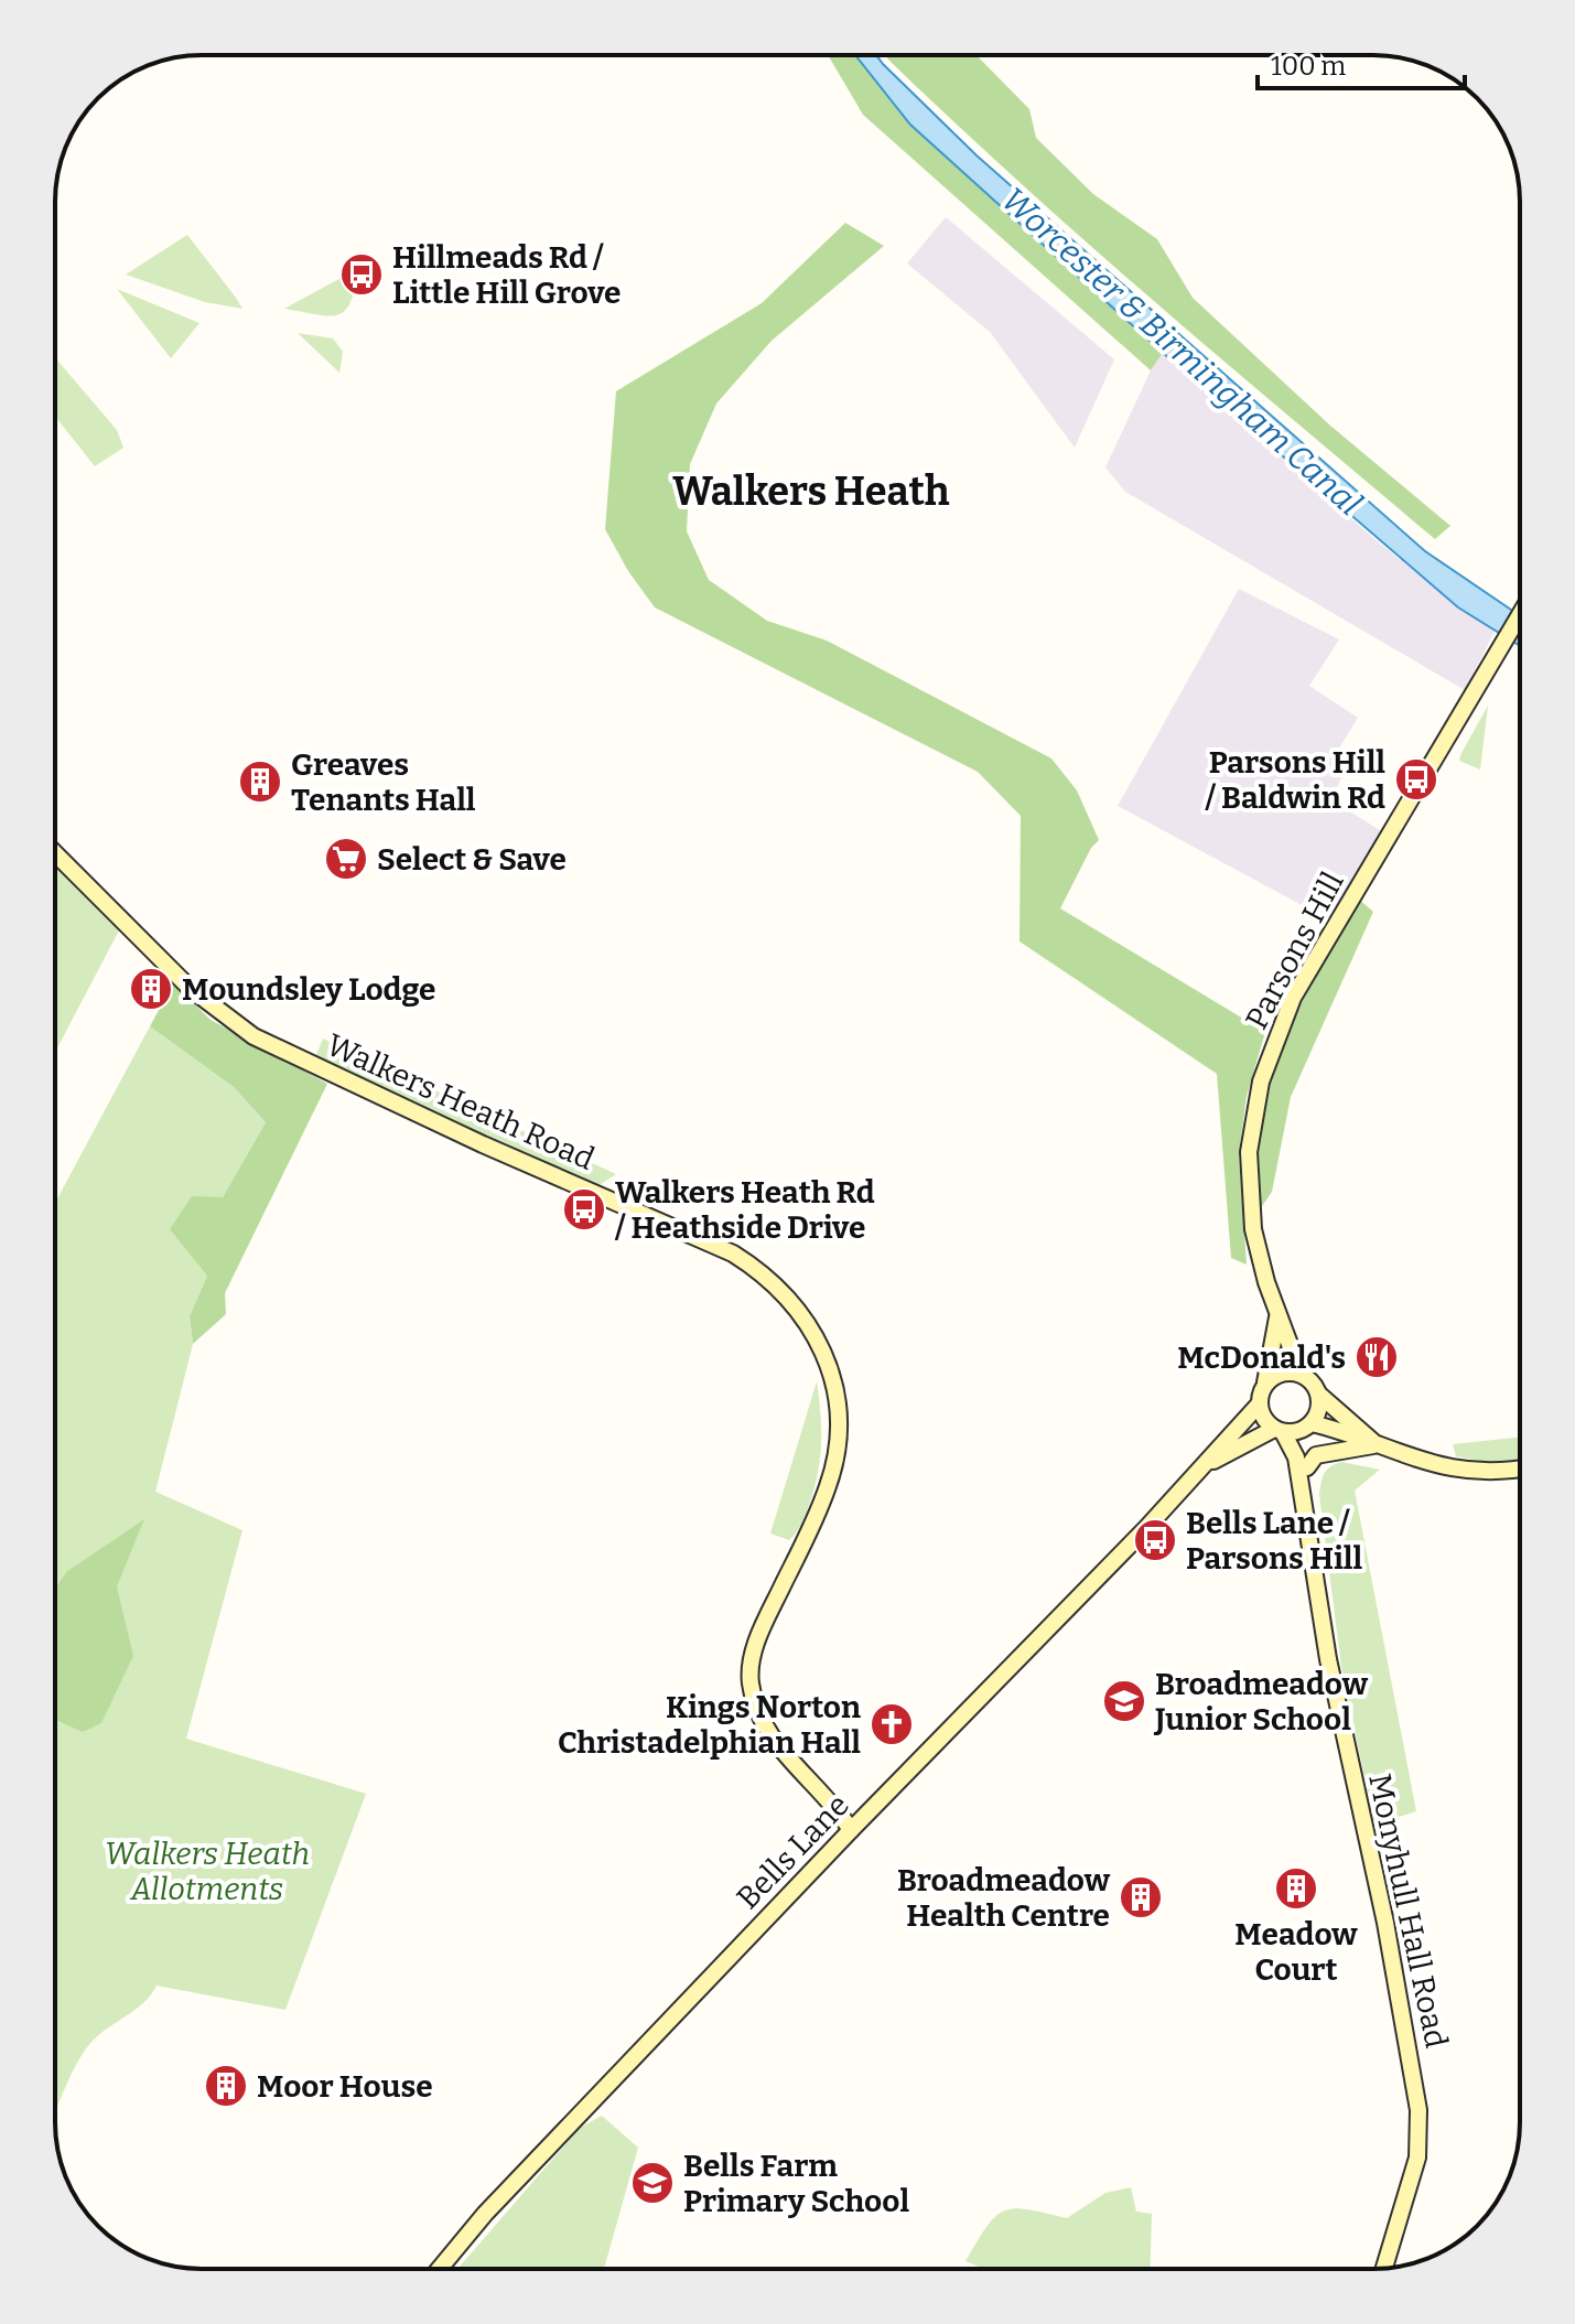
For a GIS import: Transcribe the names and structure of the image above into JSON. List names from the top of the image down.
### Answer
{
  "streets": {
    "street": [
      "Parsons Hill",
      "Walkers Heath Road",
      "Bells Lane",
      "Monyhull Hall Road"
    ]
  },
  "crossings": [
    ["Parsons Hill", "Bells Lane"],
    ["Parsons Hill", "Monyhull Hall Road"],
    ["Walkers Heath Road", "Bells Lane"],
    ["Bells Lane", "Monyhull Hall Road"]
  ],
  "districts": ["Walkers Heath"],
  "water": ["Worcester & Birmingham Canal"],
  "parks": ["Walkers Heath Allotments"],
  "places": {
    "bus stop": [
      "Hillmeads Rd / Little Hill Grove",
      "Parsons Hill / Baldwin Rd",
      "Walkers Heath Rd / Heathside Drive",
      "Bells Lane / Parsons Hill"
    ],
    "building": [
      "Greaves Tenants Hall",
      "Moundsley Lodge",
      "Meadow Court",
      "Broadmeadow Health Centre",
      "Moor House"
    ],
    "supermarket": ["Select & Save"],
    "restaurant": ["McDonald's"],
    "school or university": ["Broadmeadow Junior School", "Bells Farm Primary School"],
    "church": ["Kings Norton Christadelphian Hall"]
  },
  "scale_bar": "100 m"
}
